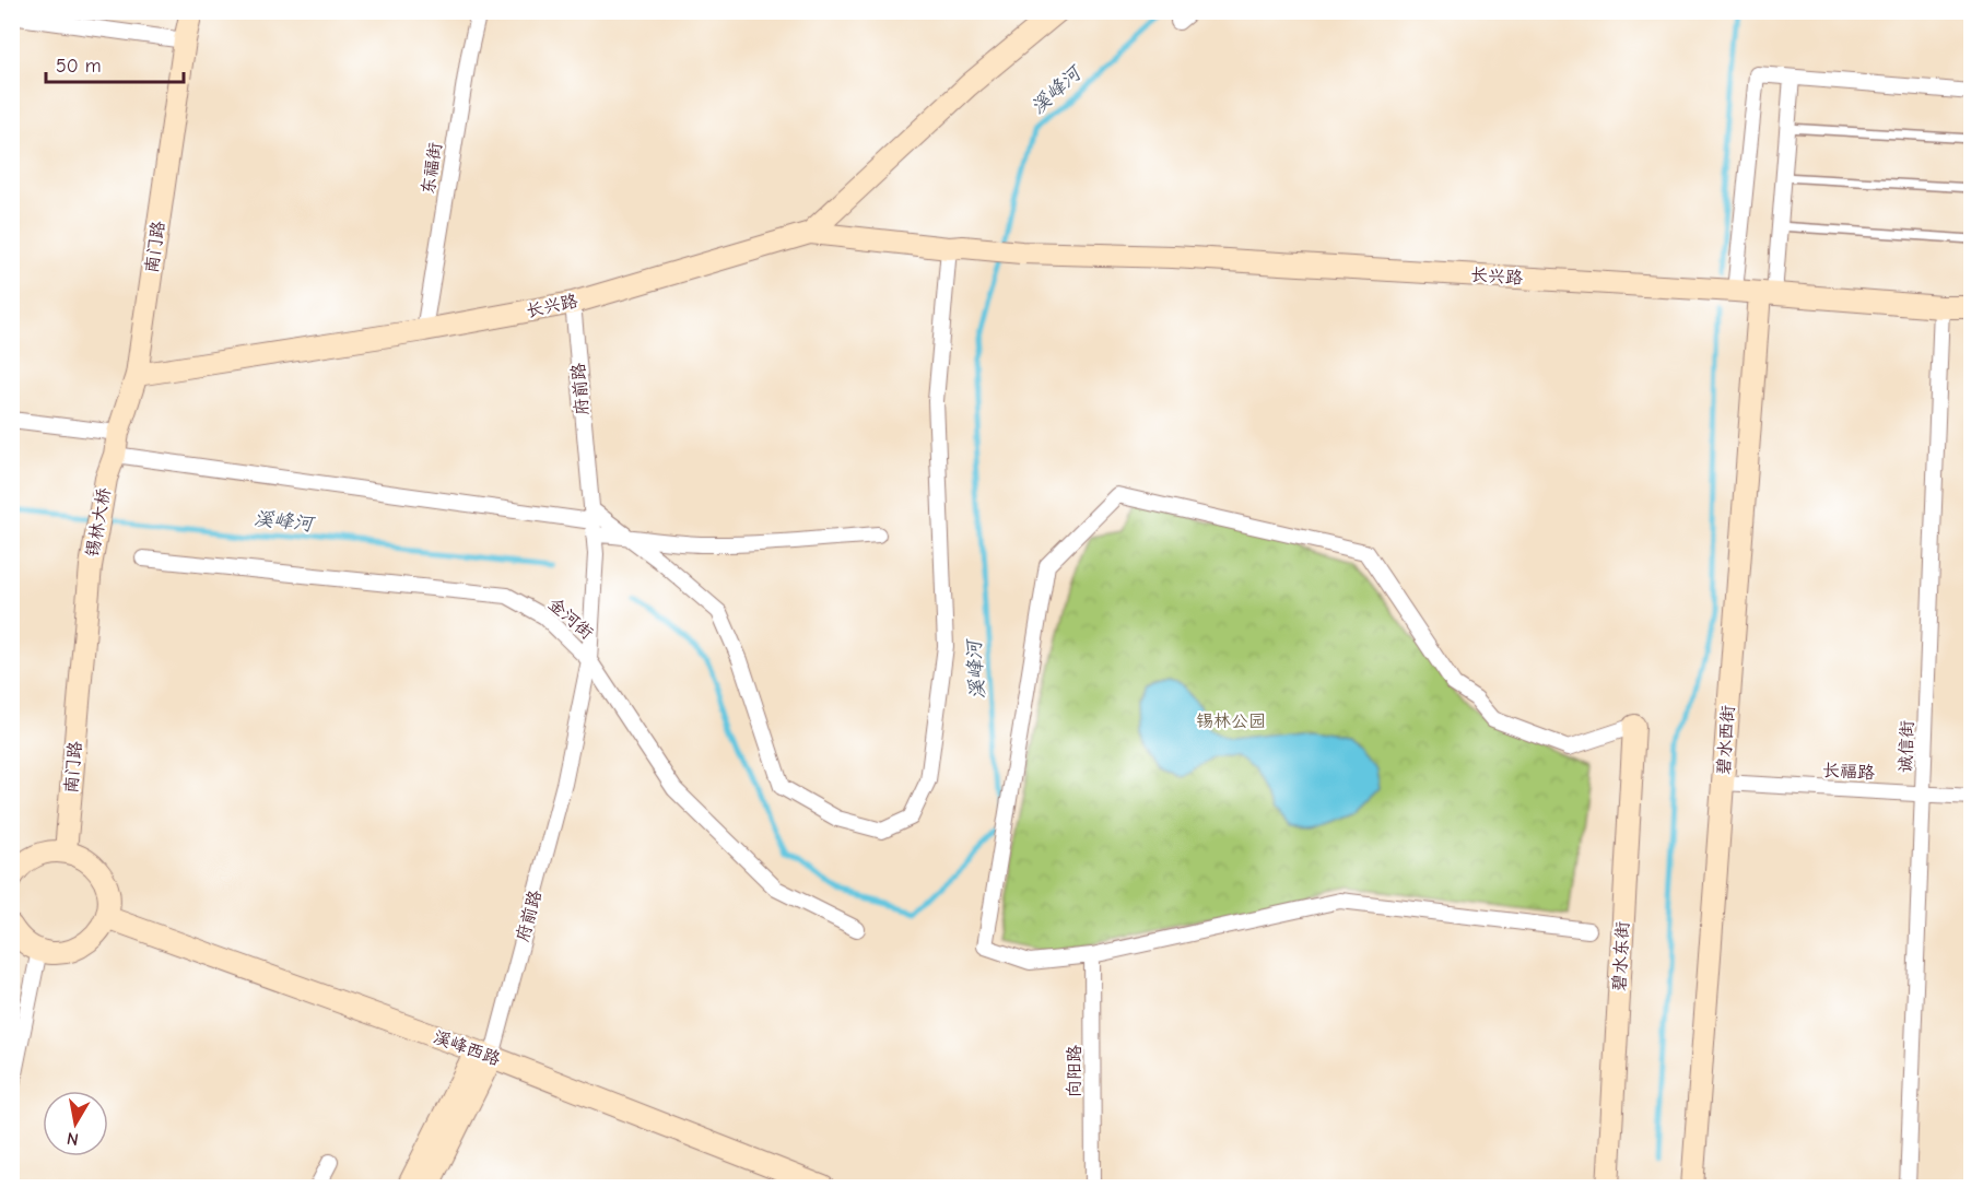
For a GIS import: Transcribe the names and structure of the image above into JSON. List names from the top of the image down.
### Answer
{
  "streets": {
    "street": [
      "东福街",
      "南门路",
      "长兴路",
      "府前路",
      "锡林大桥",
      "金河街",
      "碧水西街",
      "诚信街",
      "长福路",
      "碧水东街",
      "溪峰西路",
      "向阳路"
    ]
  },
  "crossings": [
    ["东福街", "长兴路"],
    ["南门路", "长兴路"],
    ["南门路", "锡林大桥"],
    ["长兴路", "府前路"],
    ["长兴路", "碧水西街"],
    ["长兴路", "诚信街"],
    ["府前路", "金河街"],
    ["府前路", "溪峰西路"],
    ["碧水西街", "长福路"],
    ["诚信街", "长福路"]
  ],
  "water": ["溪峰河"],
  "parks": ["锡林公园"],
  "scale_bar": "50 m",
  "north": "bottom"
}
